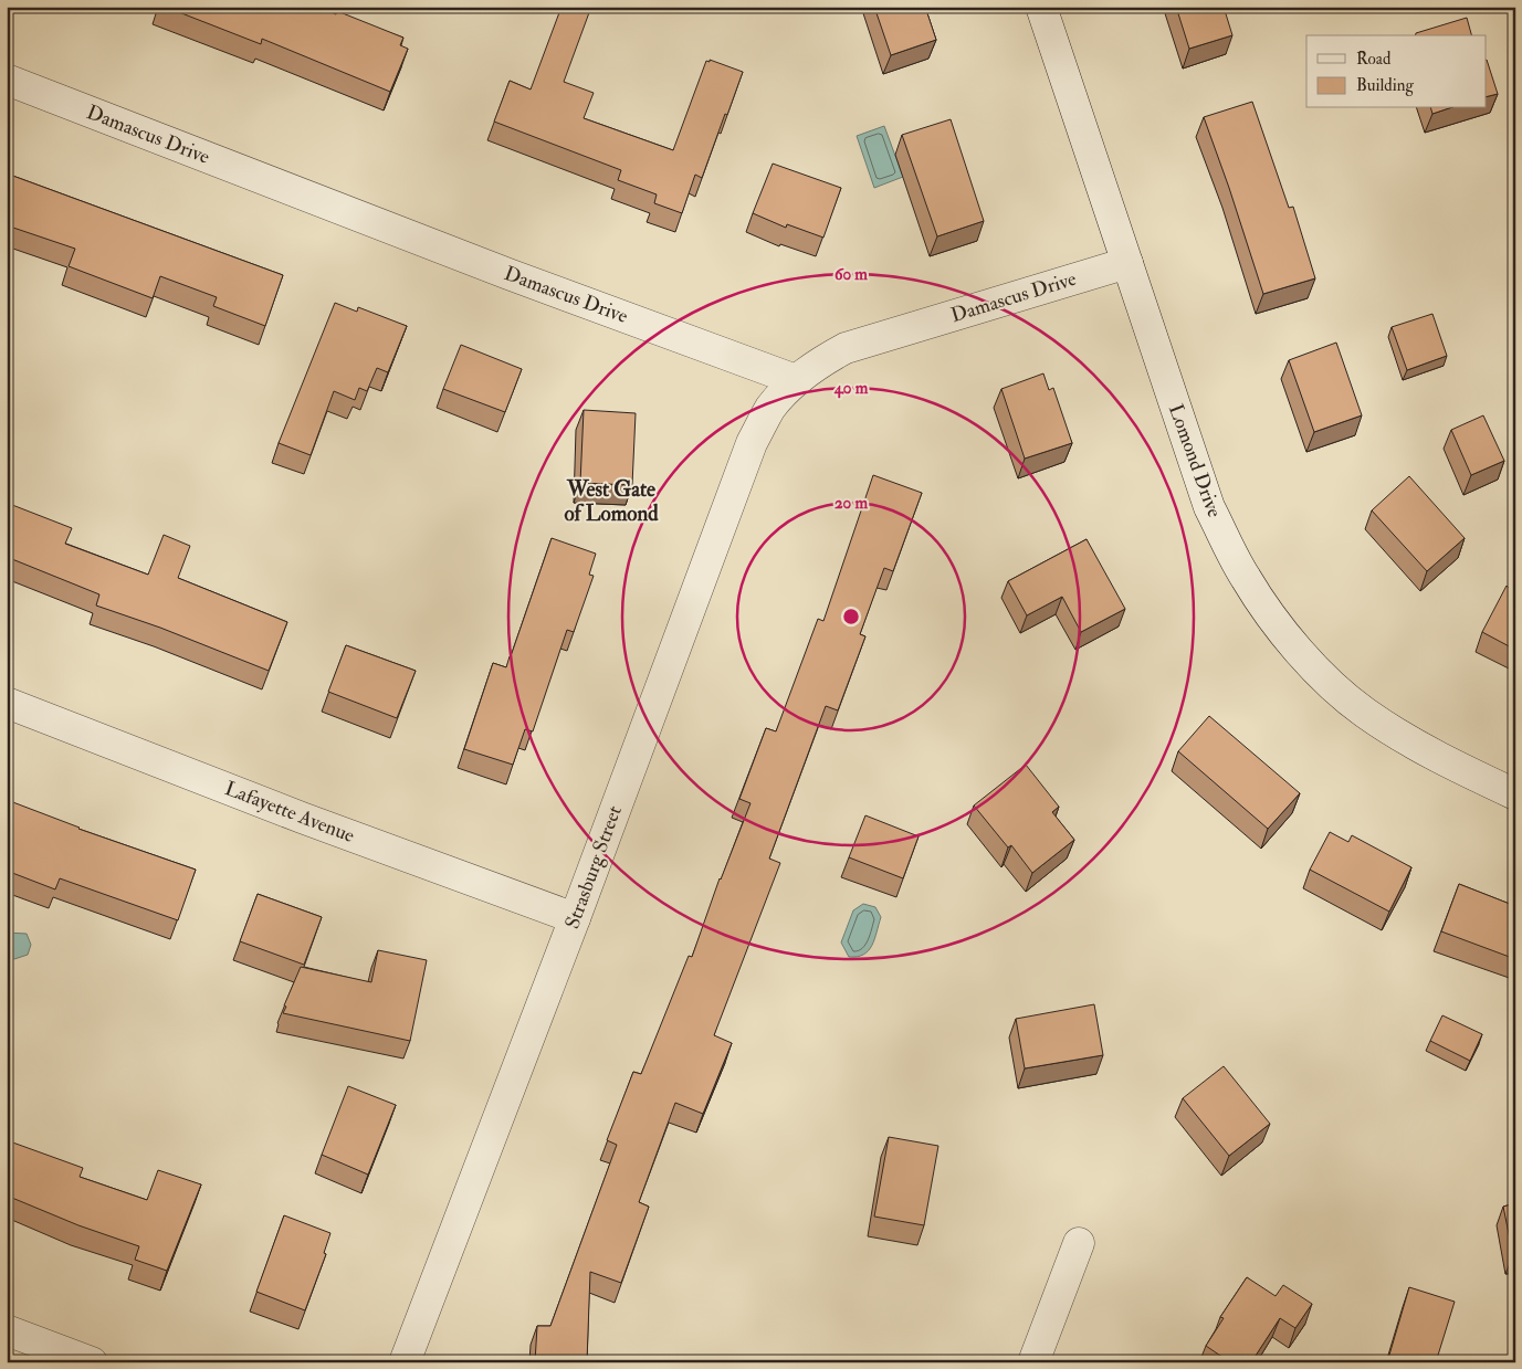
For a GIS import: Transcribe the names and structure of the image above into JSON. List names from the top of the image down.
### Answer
{
  "streets": {
    "street": [
      "Damascus Drive",
      "Lomond Drive",
      "Lafayette Avenue",
      "Strasburg Street"
    ]
  },
  "crossings": [
    ["Damascus Drive", "Lomond Drive"],
    ["Damascus Drive", "Strasburg Street"],
    ["Lafayette Avenue", "Strasburg Street"]
  ],
  "districts": ["West Gate of Lomond"],
  "legend": ["Road", "Building"],
  "rings": ["60 m", "40 m", "20 m"]
}
